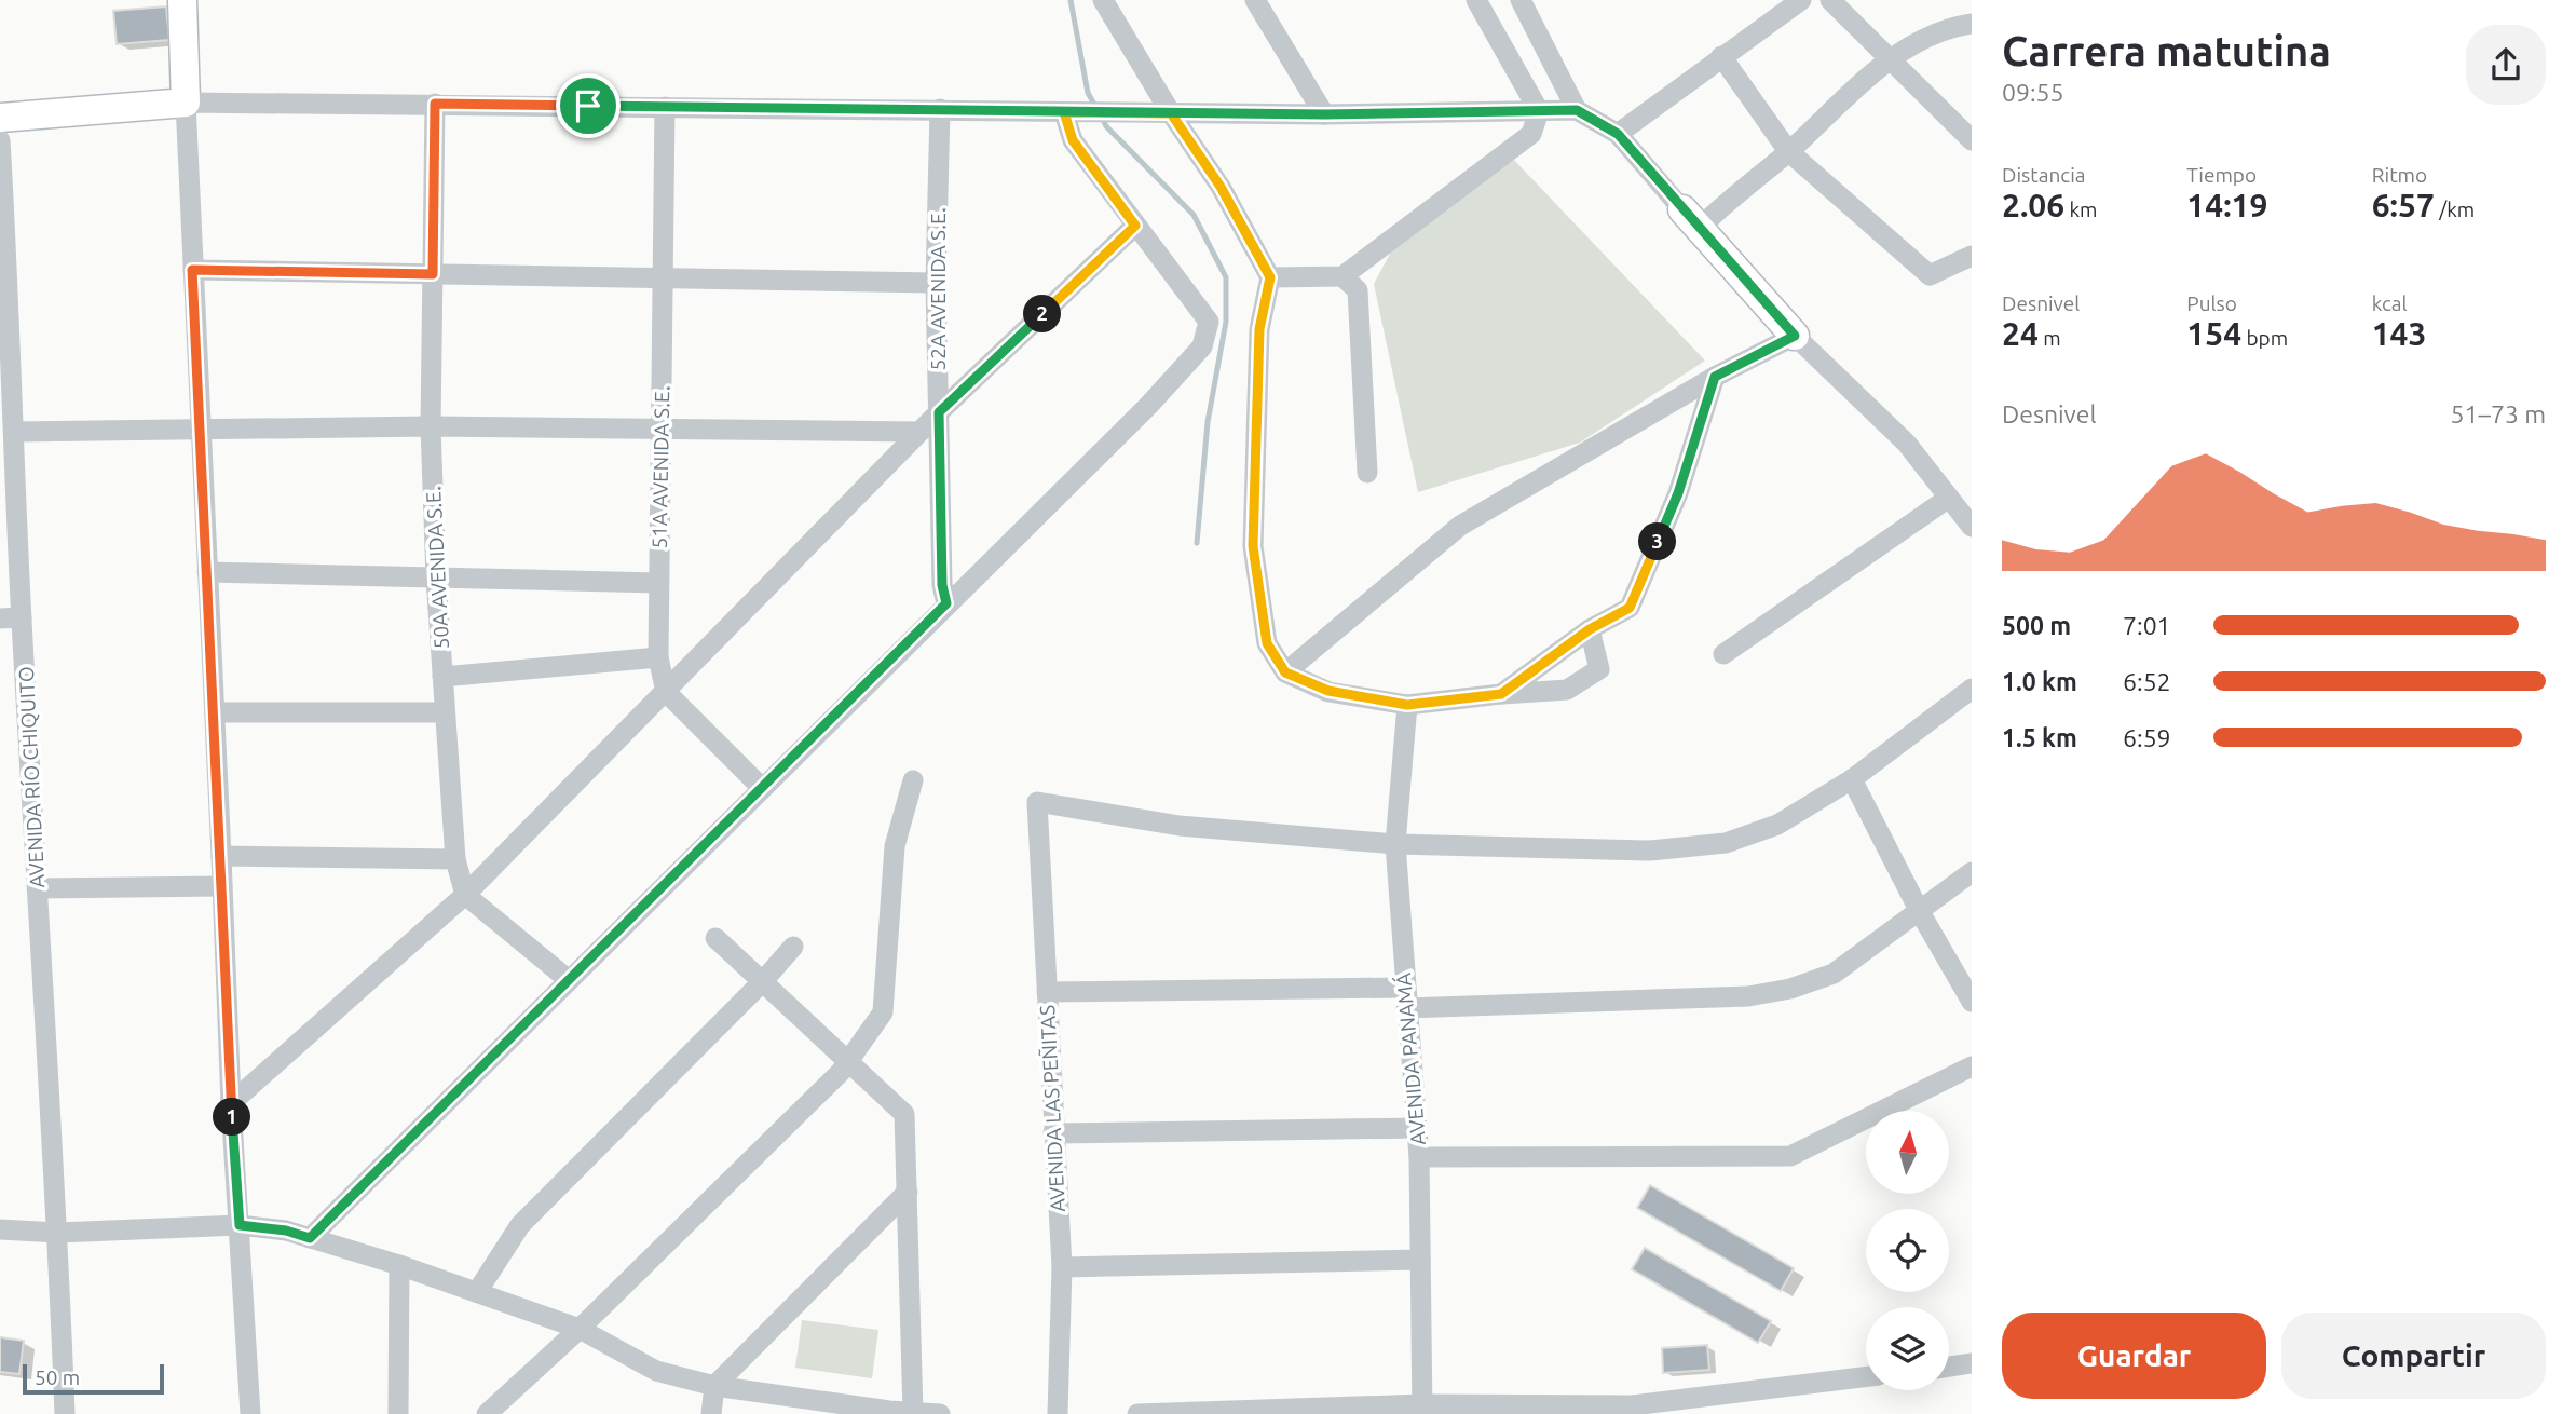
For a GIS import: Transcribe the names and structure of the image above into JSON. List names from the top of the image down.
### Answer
{
  "streets": {
    "street": [
      "52A AVENIDA S.E.",
      "51A AVENIDA S.E.",
      "50A AVENIDA S.E.",
      "AVENIDA RÍO CHIQUITO",
      "AVENIDA PANAMÁ",
      "AVENIDA LAS PEÑITAS"
    ]
  },
  "crossings": [
    ["AVENIDA PANAMÁ", "AVENIDA LAS PEÑITAS"]
  ],
  "scale_bar": "50 m",
  "north": "top",
  "page": {
    "heading": ["Carrera matutina", "09:55"],
    "stats": [
      ["Distancia", "2.06 km"],
      ["Tiempo", "14:19"],
      ["Ritmo", "6:57 /km"],
      ["Desnivel", "24 m"],
      ["Pulso", "154 bpm"],
      ["kcal", "143"]
    ],
    "pins": ["2", "3", "1"],
    "chart": ["Desnivel", "51–73 m"],
    "list": [
      {
        "name": "500 m",
        "note": "7:01"
      },
      {
        "name": "1.0 km",
        "note": "6:52"
      },
      {
        "name": "1.5 km",
        "note": "6:59"
      }
    ],
    "buttons": ["Guardar", "Compartir"],
    "scale": "50 m"
  }
}
